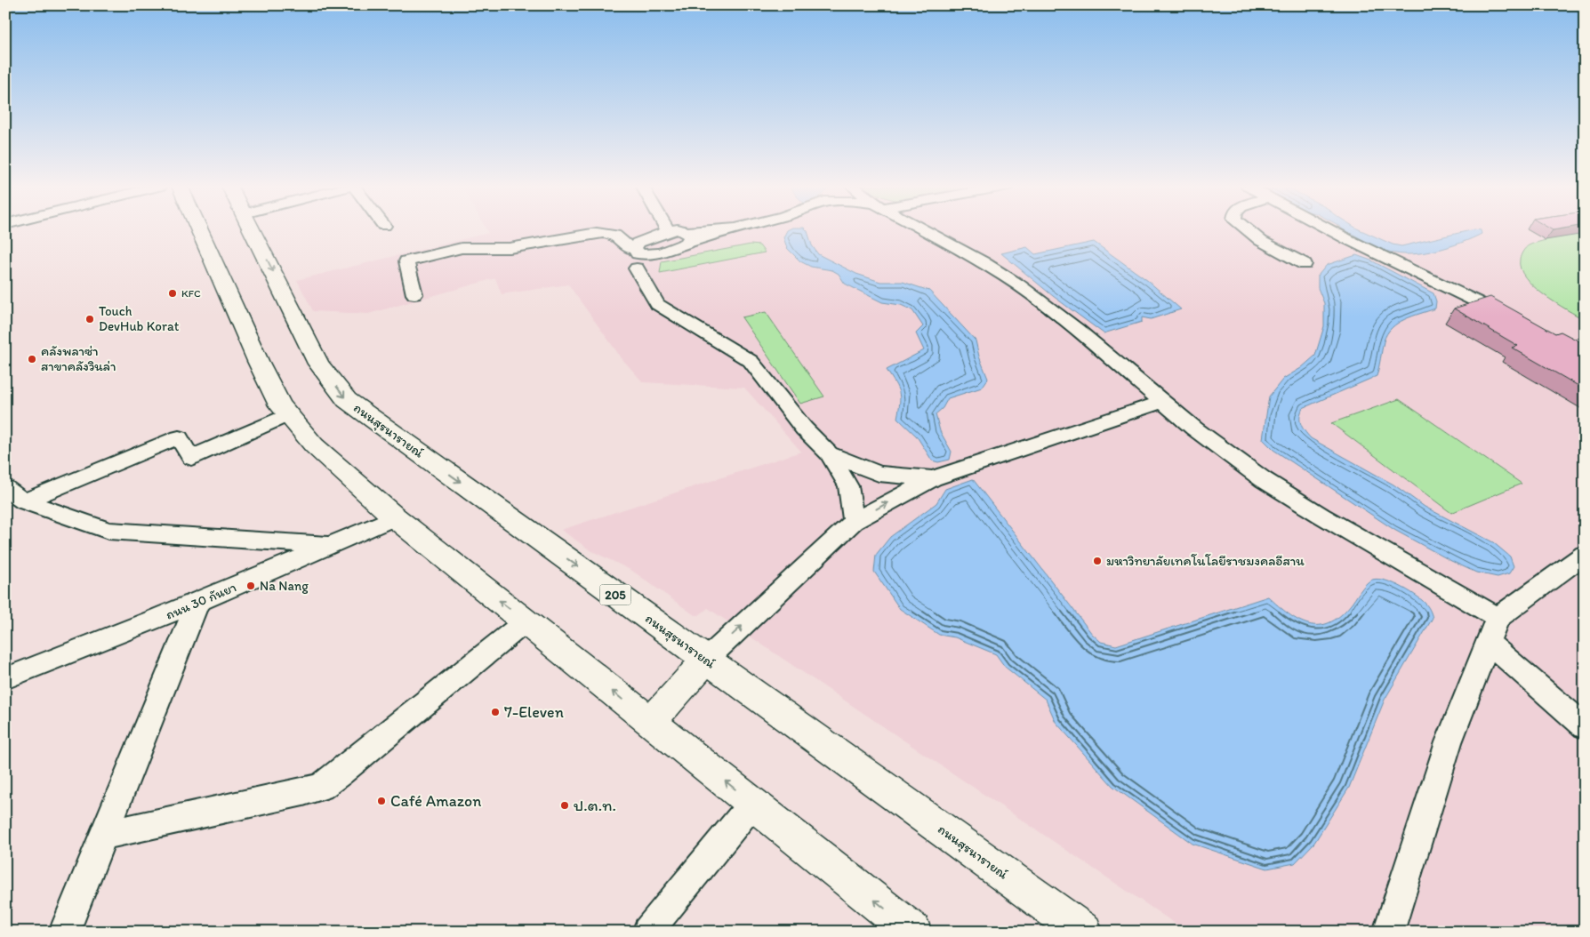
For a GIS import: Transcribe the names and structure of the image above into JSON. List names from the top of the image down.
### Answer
{
  "streets": {
    "main road": ["ถนนสุรนารายณ์", "205"],
    "street": ["ถนน 30 กันยา"]
  },
  "places": [
    "KFC",
    "Touch DevHub Korat",
    "คลังพลาซ่า สาขาคลังวินล่า",
    "มหาวิทยาลัยเทคโนโลยีราชมงคลอีสาน",
    "Na Nang",
    "7-Eleven",
    "Café Amazon",
    "ป.ต.ท."
  ]
}
